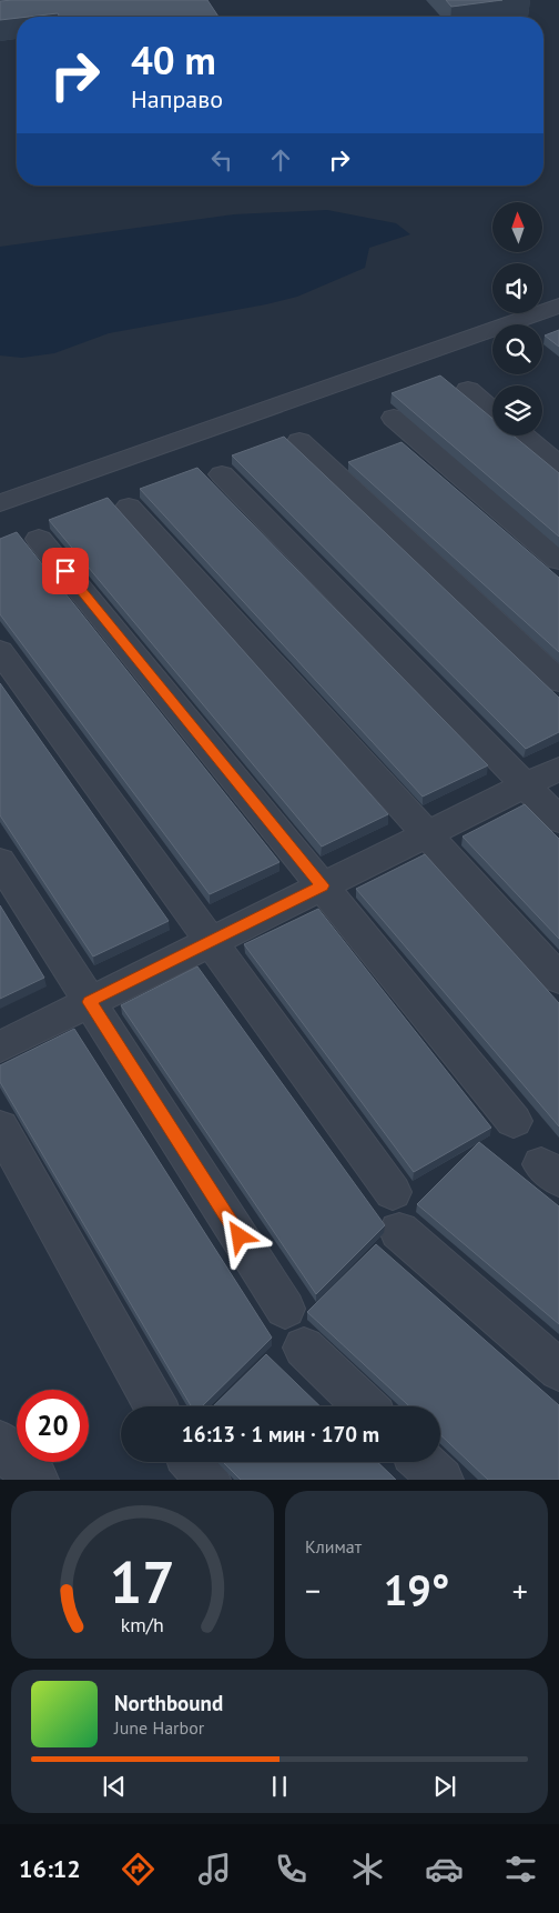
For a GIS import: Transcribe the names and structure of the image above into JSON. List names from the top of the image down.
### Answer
{
  "north": "top",
  "page": {
    "turn": ["40 m", "Направо"],
    "limit": "20",
    "trip": "16:13 · 1 мин · 170 m",
    "tile": "Климат",
    "heat": ["−", "19°", "+"],
    "song": ["Northbound", "June Harbor"],
    "tabs": "16:12",
    "gauge": ["17", "km/h"]
  }
}
